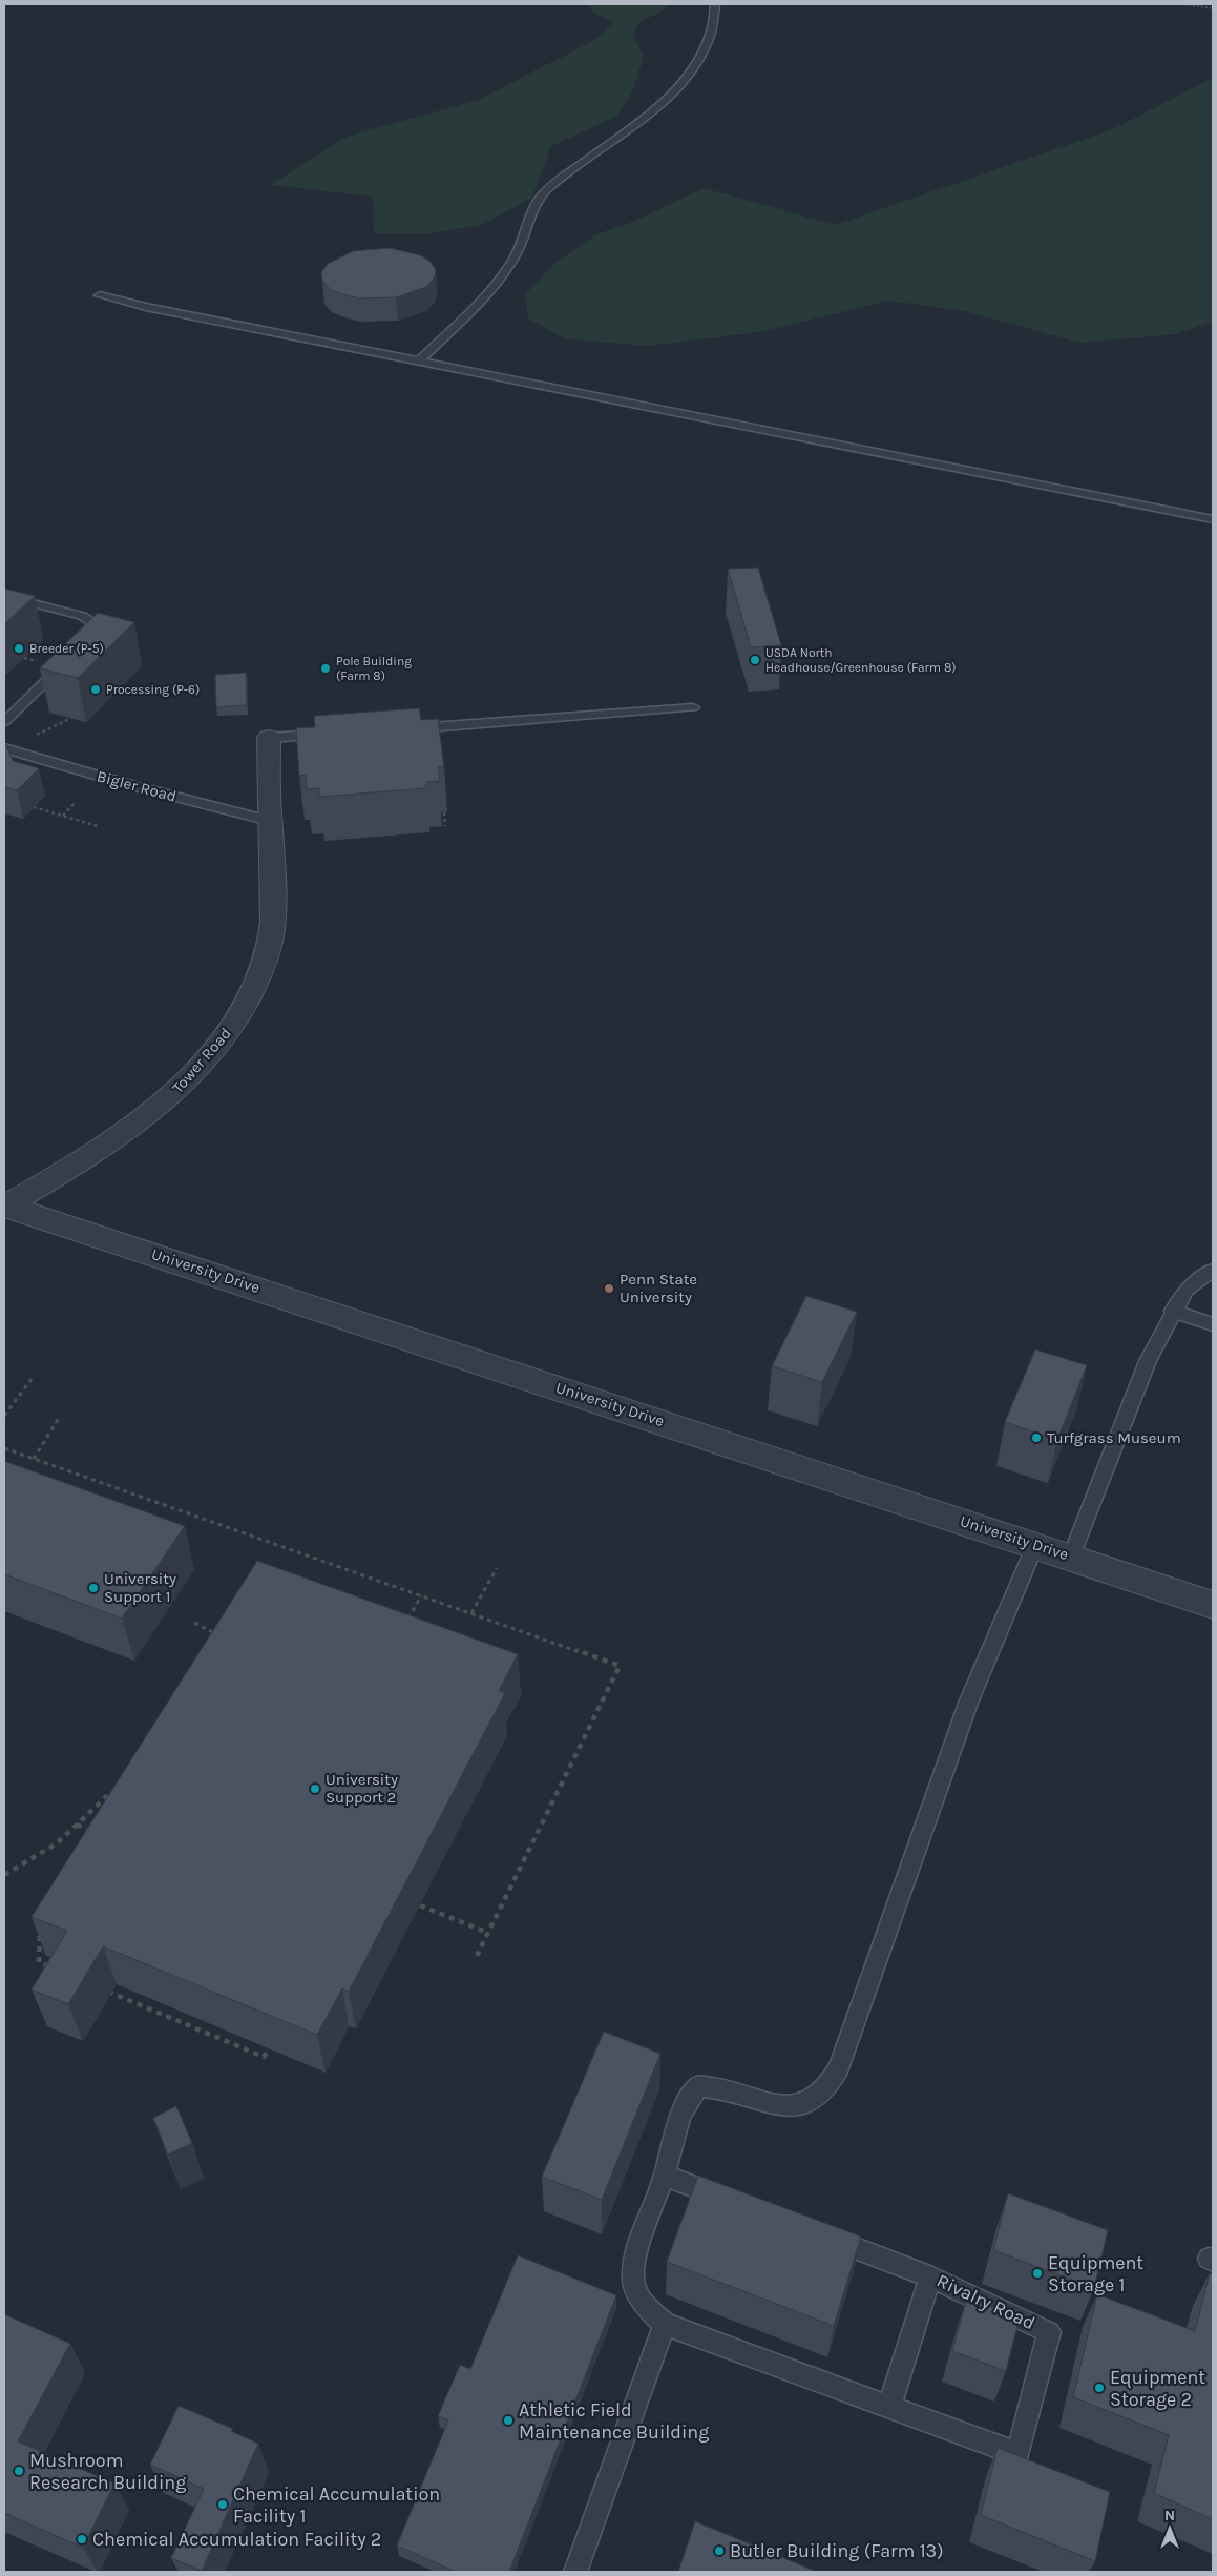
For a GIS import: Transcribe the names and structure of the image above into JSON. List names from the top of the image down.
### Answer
{
  "streets": {
    "street": ["Tower Road", "University Drive"],
    "lane": ["Bigler Road", "Rivalry Road"]
  },
  "crossings": [
    ["Bigler Road", "Tower Road"],
    ["Tower Road", "University Drive"]
  ],
  "places": [
    "Breeder (P-5)",
    "USDA North Headhouse/Greenhouse (Farm 8)",
    "Pole Building (Farm 8)",
    "Processing (P-6)",
    "Penn State University",
    "Turfgrass Museum",
    "University Support 1",
    "University Support 2",
    "Equipment Storage 1",
    "Equipment Storage 2",
    "Athletic Field Maintenance Building",
    "Mushroom Research Building",
    "Chemical Accumulation Facility 1",
    "Chemical Accumulation Facility 2",
    "Butler Building (Farm 13)"
  ],
  "north": "top"
}
